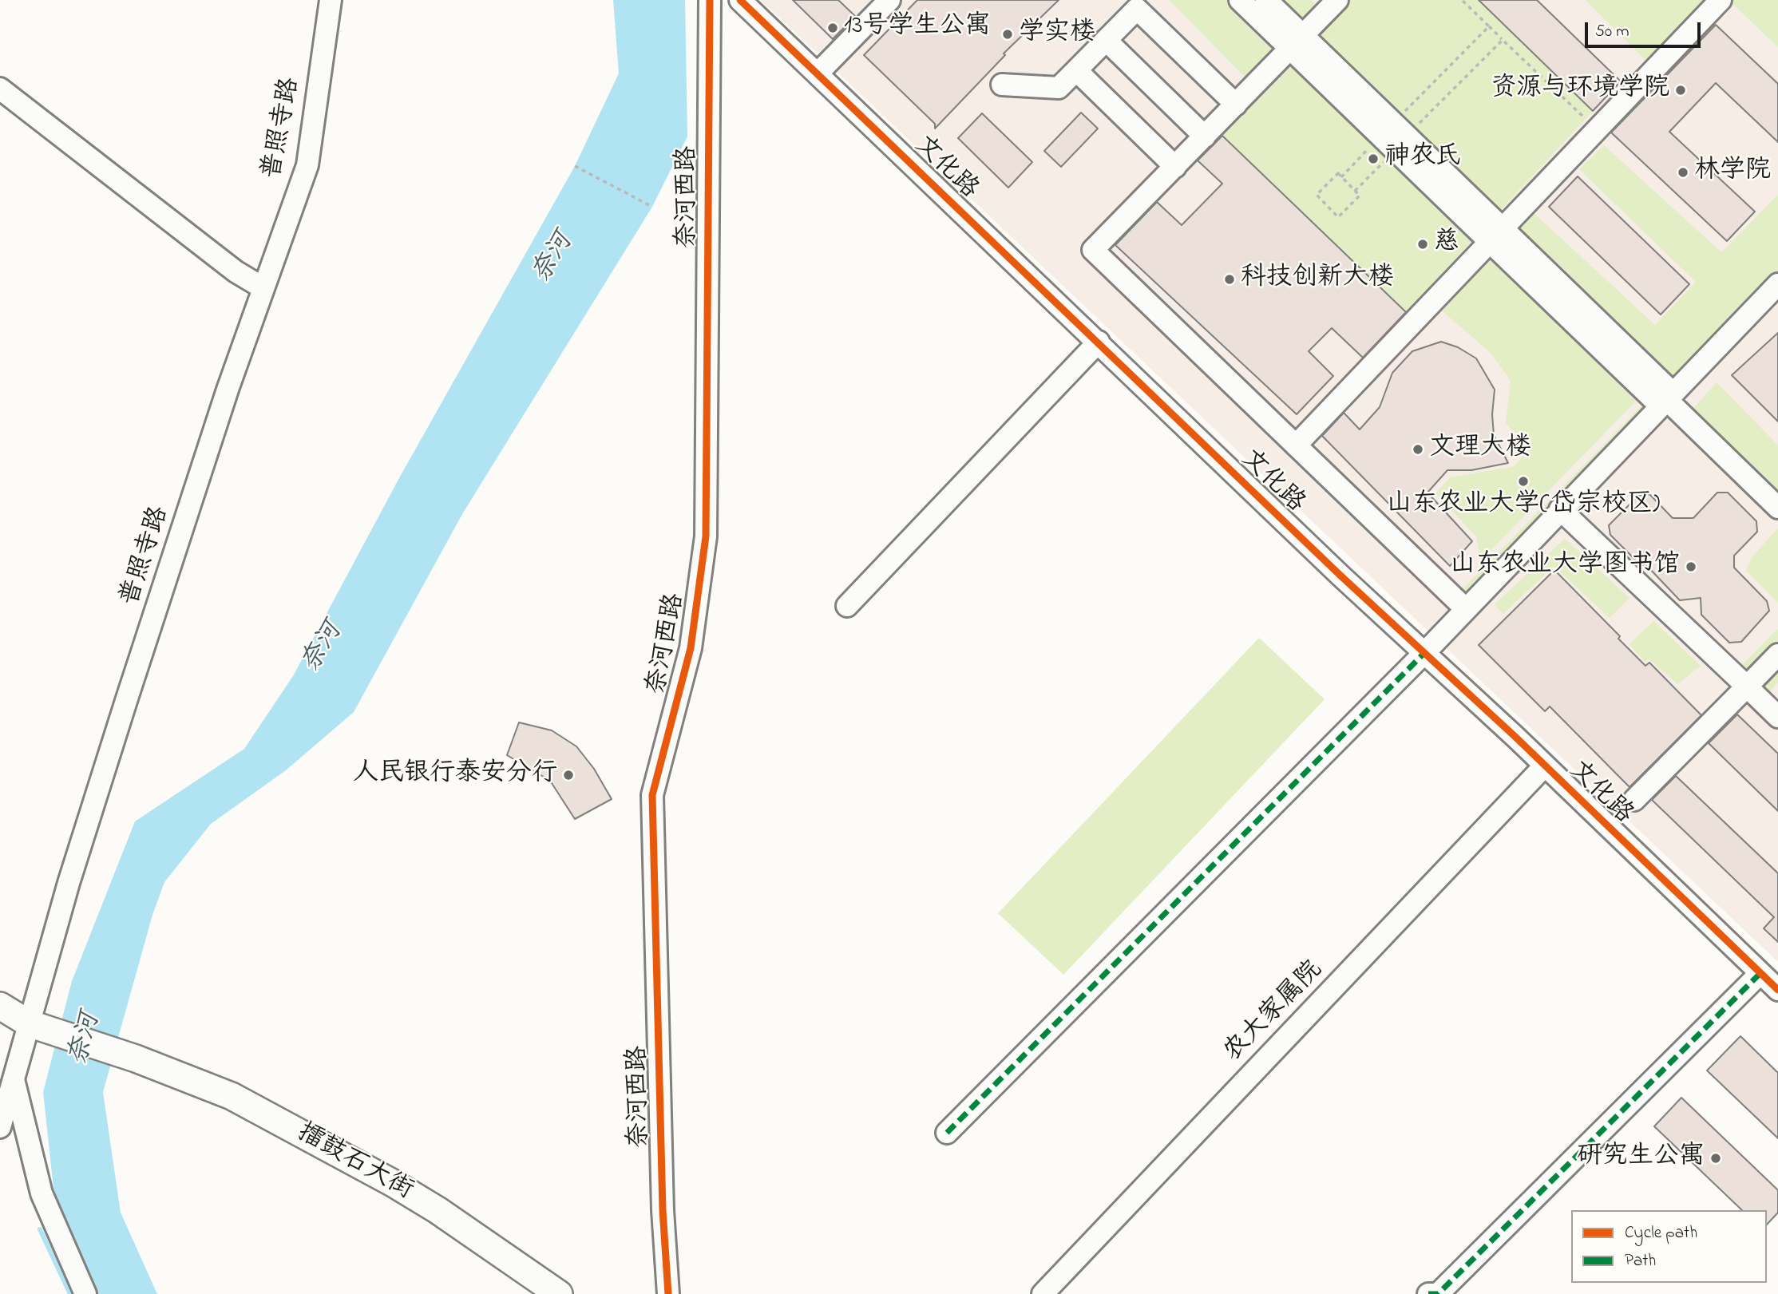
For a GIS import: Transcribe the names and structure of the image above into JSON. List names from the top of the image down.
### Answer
{
  "streets": {
    "main road": ["擂鼓石大街"],
    "street": [
      "普照寺路",
      "文化路",
      "奈河西路",
      "农大家属院"
    ]
  },
  "crossings": [
    ["普照寺路", "擂鼓石大街"],
    ["文化路", "农大家属院"]
  ],
  "water": ["奈河"],
  "places": [
    "13号学生公寓",
    "学实楼",
    "资源与环境学院",
    "神农氏",
    "林学院",
    "慈",
    "科技创新大楼",
    "文理大楼",
    "山东农业大学(岱宗校区)",
    "山东农业大学图书馆",
    "人民银行泰安分行",
    "研究生公寓"
  ],
  "legend": ["Cycle path", "Path"],
  "scale_bar": "50 m"
}
